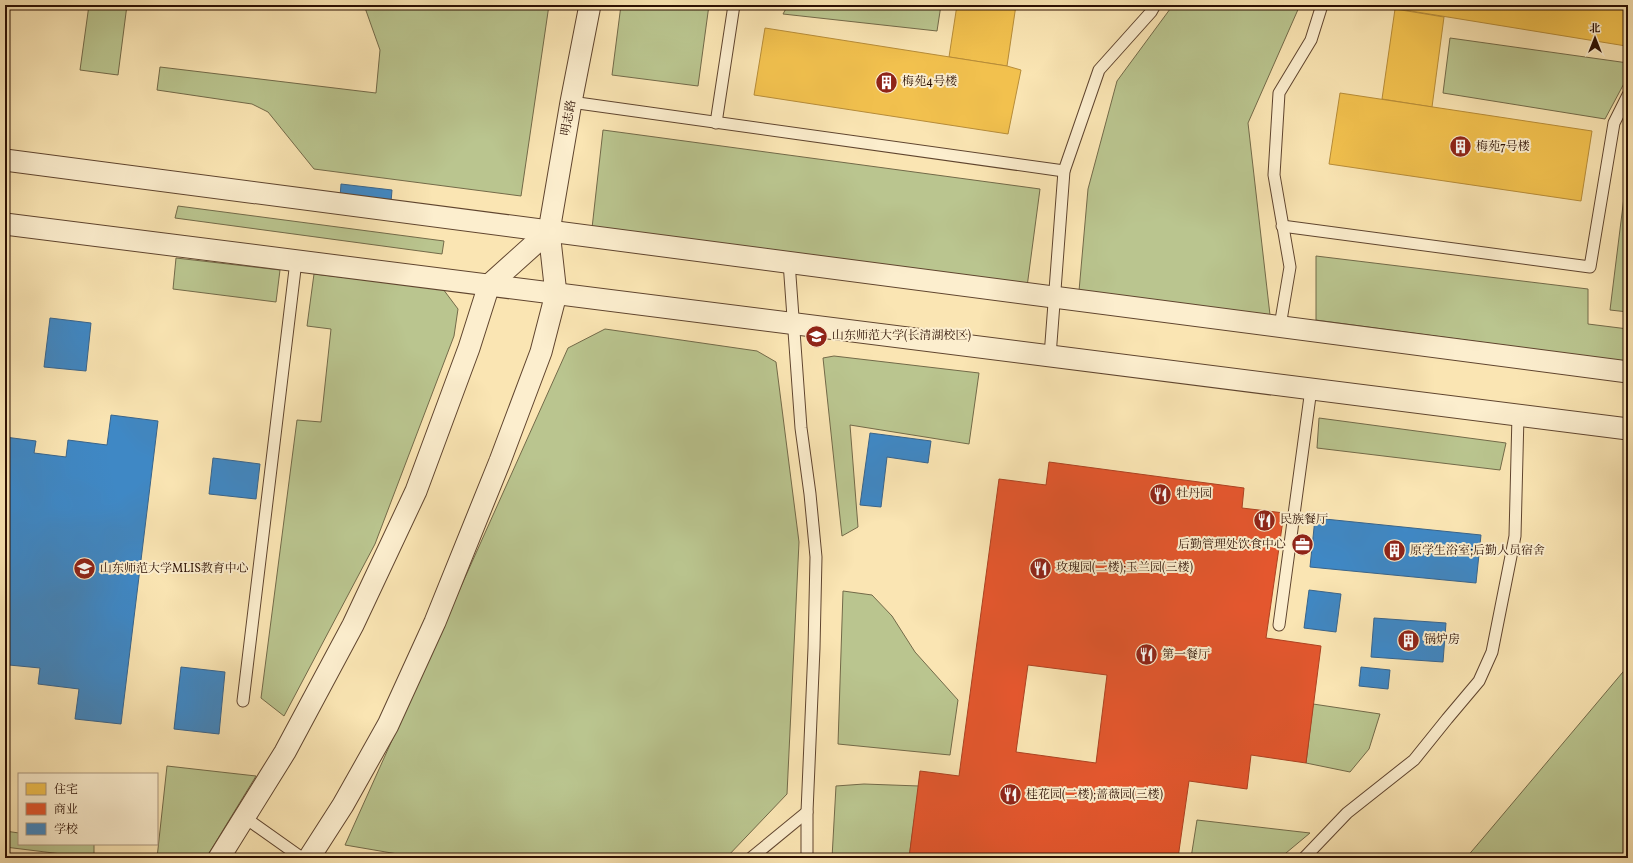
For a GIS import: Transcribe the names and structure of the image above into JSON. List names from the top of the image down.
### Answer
{
  "streets": {
    "street": ["明志路"]
  },
  "places": {
    "building": [
      "梅苑4号楼",
      "梅苑7号楼",
      "原学生浴室;后勤人员宿舍",
      "锅炉房"
    ],
    "school or university": ["山东师范大学(长清湖校区)", "山东师范大学MLIS教育中心"],
    "restaurant": [
      "牡丹园",
      "民族餐厅",
      "玫瑰园(二楼);玉兰园(三楼)",
      "第一餐厅",
      "桂花园(二楼);蔷薇园(三楼)"
    ],
    "office": ["后勤管理处饮食中心"]
  },
  "legend": ["住宅", "商业", "学校"],
  "north": "top"
}
